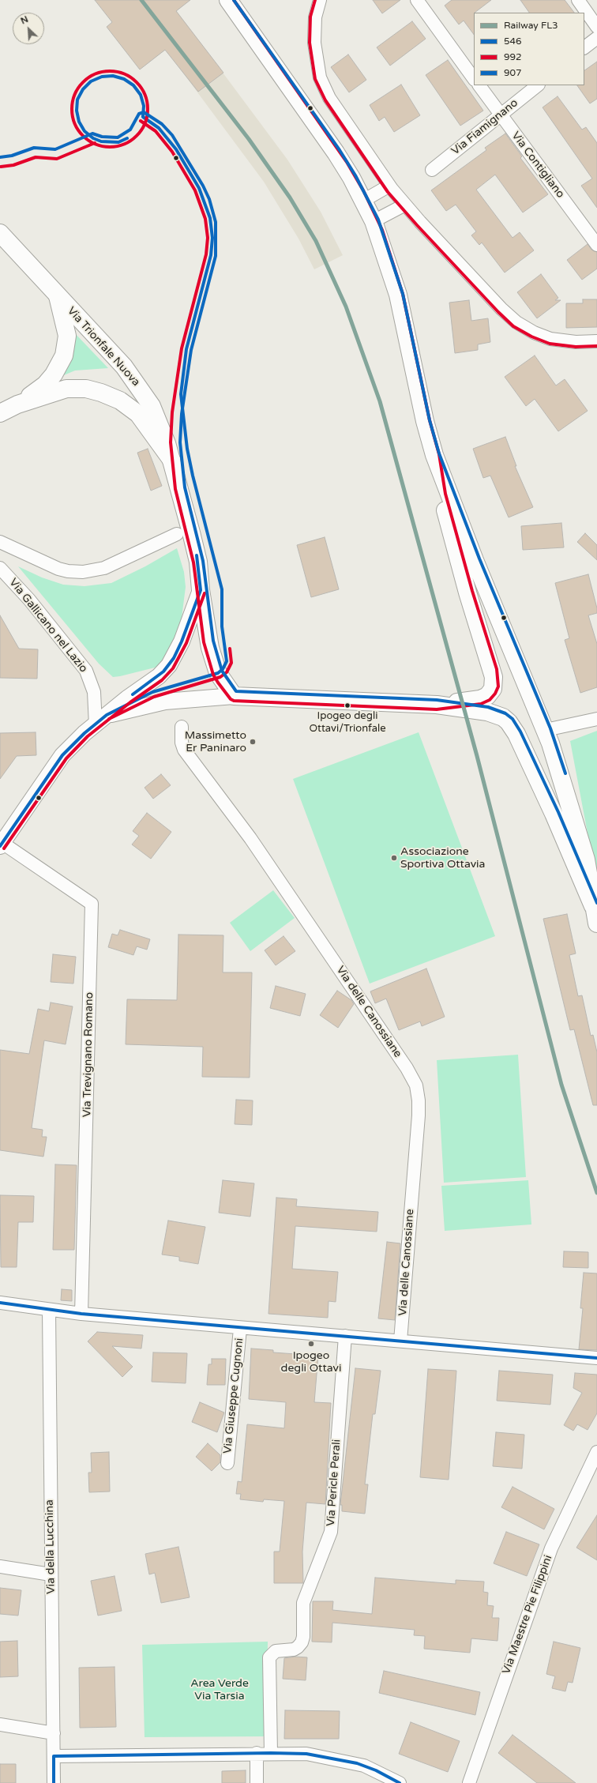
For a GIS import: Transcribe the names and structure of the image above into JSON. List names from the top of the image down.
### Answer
{
  "streets": {
    "main road": ["Via Trionfale Nuova"],
    "street": [
      "Via Fiamignano",
      "Via Contigliano",
      "Via Gallicano nel Lazio",
      "Via delle Canossiane",
      "Via Trevignano Romano",
      "Via Giuseppe Cugnoni",
      "Via Pericle Perali",
      "Via della Lucchina",
      "Via Maestre Pie Filippini"
    ]
  },
  "crossings": [
    ["Via Fiamignano", "Via Contigliano"],
    ["Via Trionfale Nuova", "Via Gallicano nel Lazio"],
    ["Via Trionfale Nuova", "Via Trevignano Romano"]
  ],
  "parks": ["Area Verde Via Tarsia"],
  "places": [
    "Ipogeo degli Ottavi/Trionfale",
    "Massimetto Er Paninaro",
    "Associazione Sportiva Ottavia",
    "Ipogeo degli Ottavi"
  ],
  "lines": [
    "rail line FL3",
    "transit line 992",
    "transit line 907",
    "transit line 546"
  ],
  "legend": [
    "Railway FL3",
    "546",
    "992",
    "907"
  ],
  "north": "top left"
}
